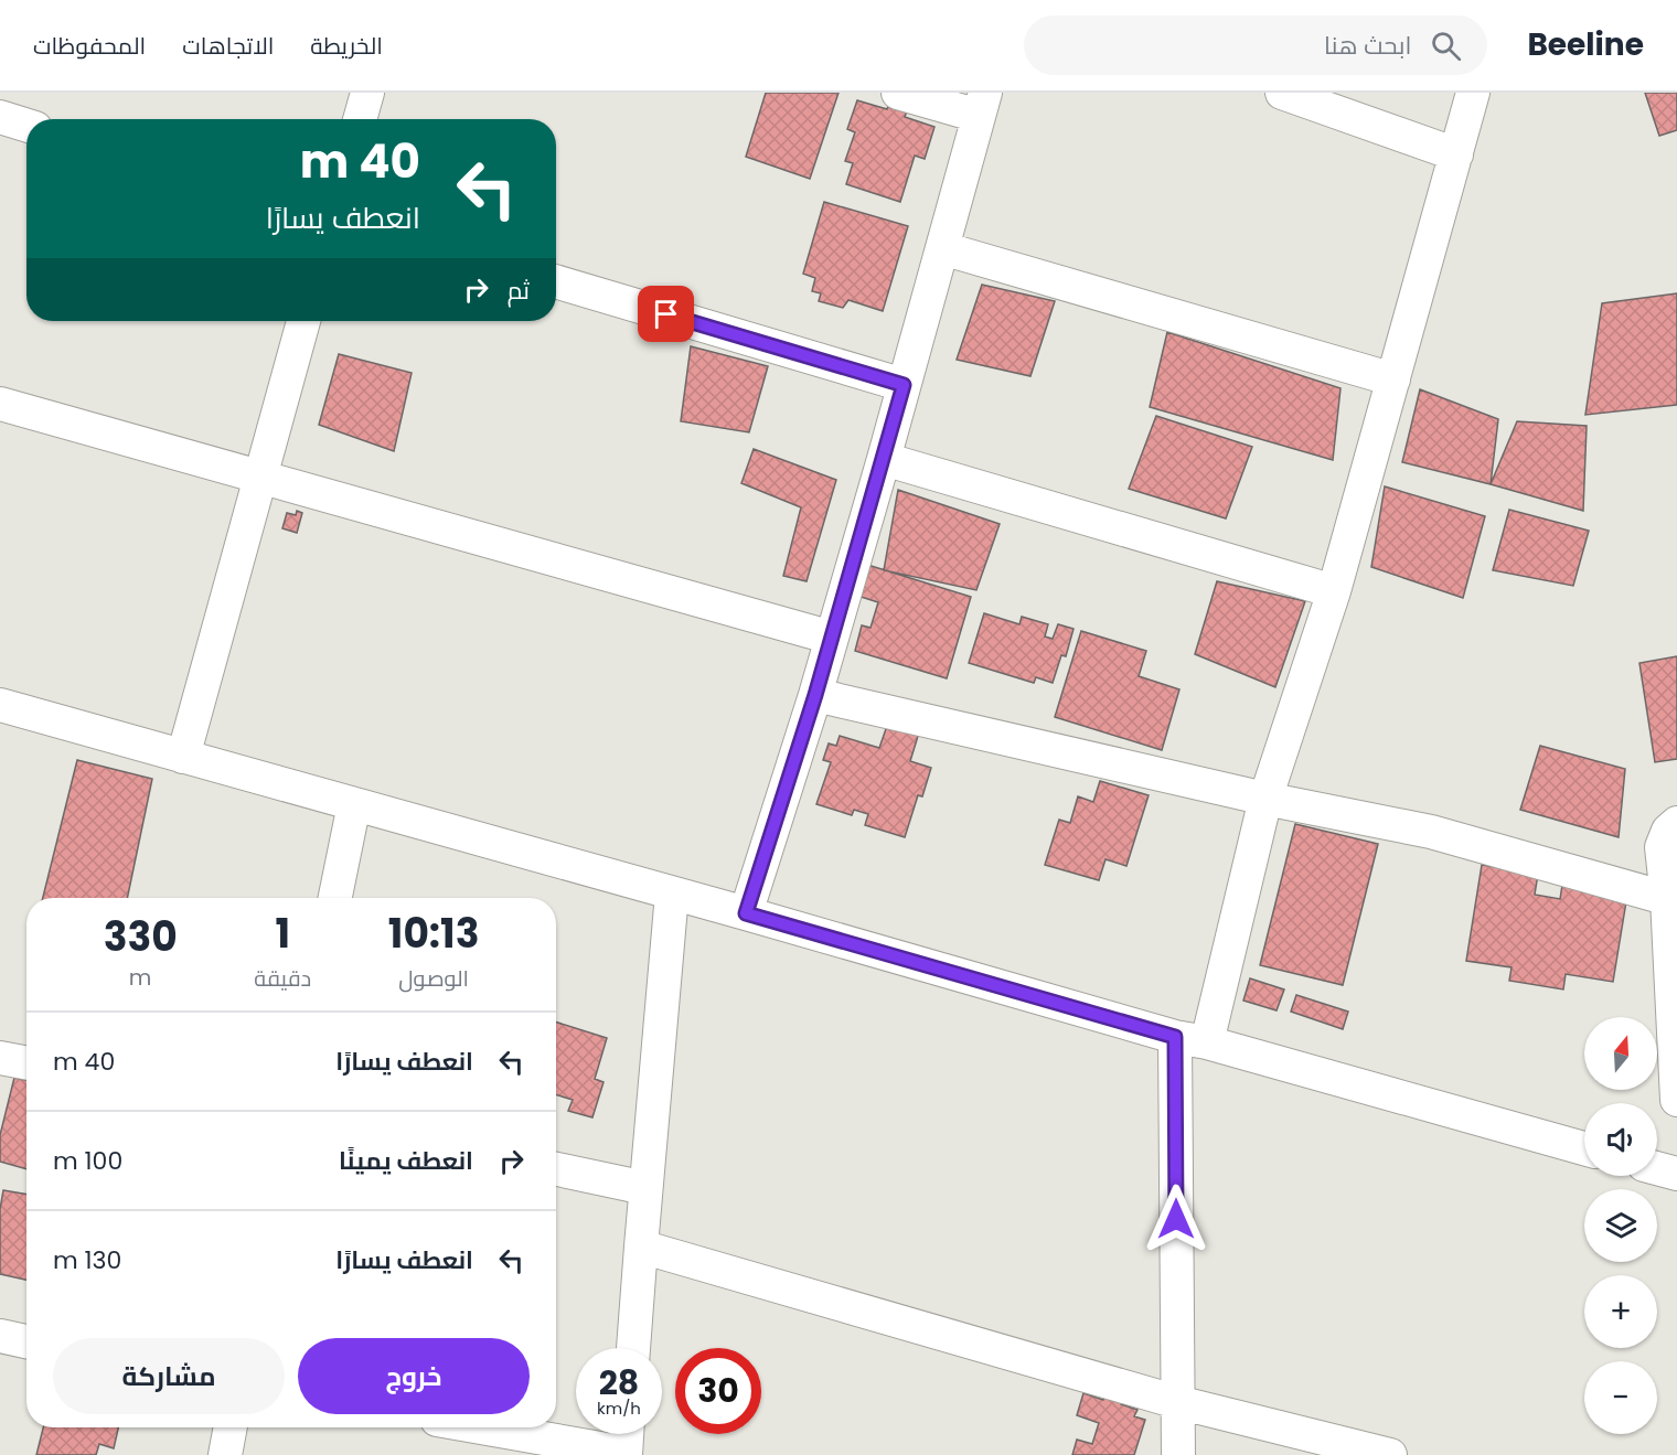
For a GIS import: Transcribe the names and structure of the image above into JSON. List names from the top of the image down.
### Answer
{
  "north": "top",
  "page": {
    "header": "Beeline",
    "search": "ابحث هنا",
    "nav": ["الخريطة", "الاتجاهات", "المحفوظات"],
    "turn": ["40 m", "انعطف يسارًا"],
    "then": "ثم",
    "eta": [
      "10:13",
      "الوصول",
      "1",
      "دقيقة",
      "330",
      "m"
    ],
    "list": [
      {
        "name": "انعطف يسارًا",
        "value": "40 m"
      },
      {
        "name": "انعطف يمينًا",
        "value": "100 m"
      },
      {
        "name": "انعطف يسارًا",
        "value": "130 m"
      }
    ],
    "map_buttons": ["+", "−"],
    "buttons": ["خروج", "مشاركة"],
    "speed": "28 km/h",
    "limit": "30"
  }
}
